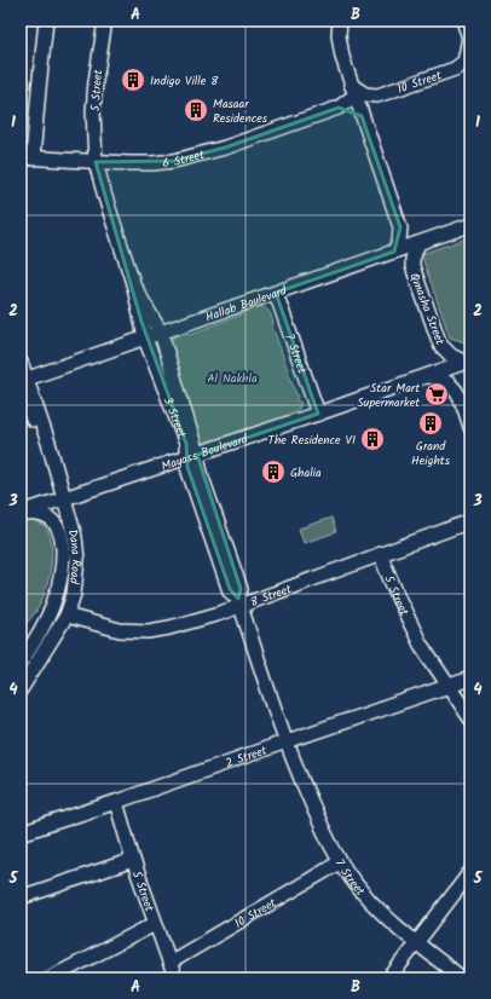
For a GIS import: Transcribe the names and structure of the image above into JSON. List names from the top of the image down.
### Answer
{
  "streets": {
    "street": [
      "10 Street",
      "5 Street",
      "6 Street",
      "Hallab Boulevard",
      "Qmasha Street",
      "7 Street",
      "3 Street",
      "Mayass Boulevard",
      "Dana Road",
      "8 Street",
      "2 Street"
    ]
  },
  "crossings": [
    ["10 Street", "5 Street"],
    ["10 Street", "6 Street"],
    ["10 Street", "7 Street"],
    ["5 Street", "6 Street"],
    ["5 Street", "3 Street"],
    ["5 Street", "8 Street"],
    ["5 Street", "2 Street"],
    ["6 Street", "3 Street"],
    ["Hallab Boulevard", "Qmasha Street"],
    ["Hallab Boulevard", "7 Street"],
    ["Hallab Boulevard", "3 Street"],
    ["Hallab Boulevard", "Dana Road"],
    ["Qmasha Street", "Mayass Boulevard"],
    ["7 Street", "3 Street"],
    ["7 Street", "Mayass Boulevard"],
    ["7 Street", "2 Street"],
    ["3 Street", "Mayass Boulevard"],
    ["3 Street", "8 Street"],
    ["3 Street", "2 Street"],
    ["Mayass Boulevard", "Dana Road"],
    ["Dana Road", "8 Street"]
  ],
  "parks": ["Al Nakhla"],
  "places": {
    "building": [
      "Indigo Ville 8",
      "Masaar Residences",
      "Grand Heights",
      "The Residence VI",
      "Ghalia"
    ],
    "supermarket": ["Star Mart Supermarket"]
  },
  "grid": {
    "columns": ["A", "B"],
    "rows": [
      "1",
      "2",
      "3",
      "4",
      "5"
    ]
  }
}
